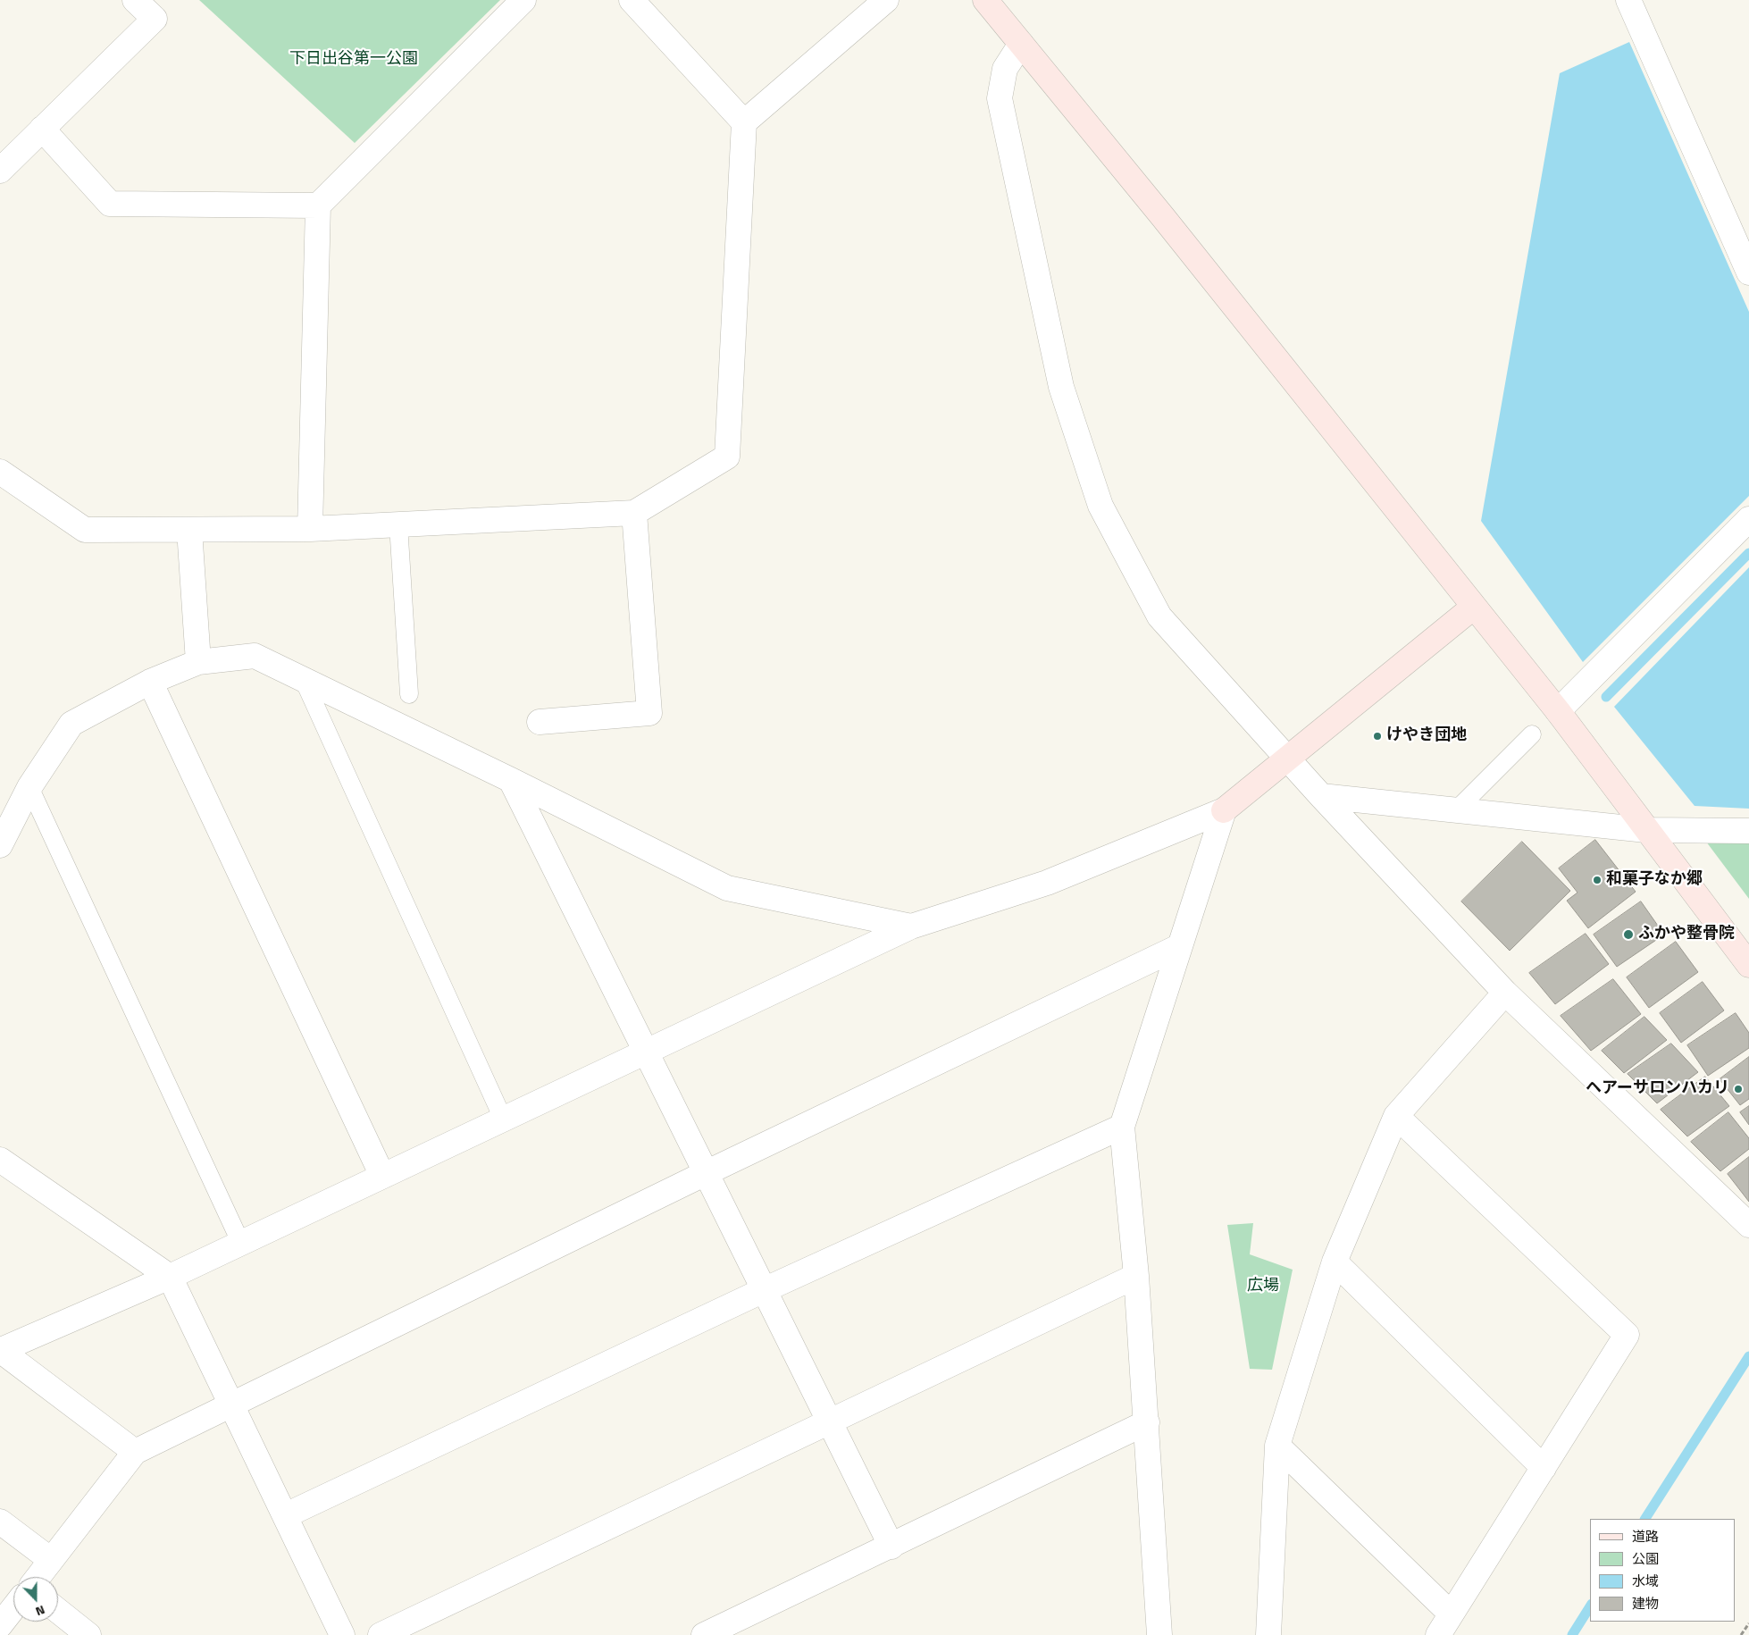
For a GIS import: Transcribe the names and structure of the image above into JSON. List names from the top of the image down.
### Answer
{
  "parks": ["下日出谷第一公園", "広場"],
  "places": [
    "けやき団地",
    "和菓子なか郷",
    "ふかや整骨院",
    "ヘアーサロンハカリ"
  ],
  "legend": [
    "道路",
    "公園",
    "水域",
    "建物"
  ],
  "north": "bottom"
}
